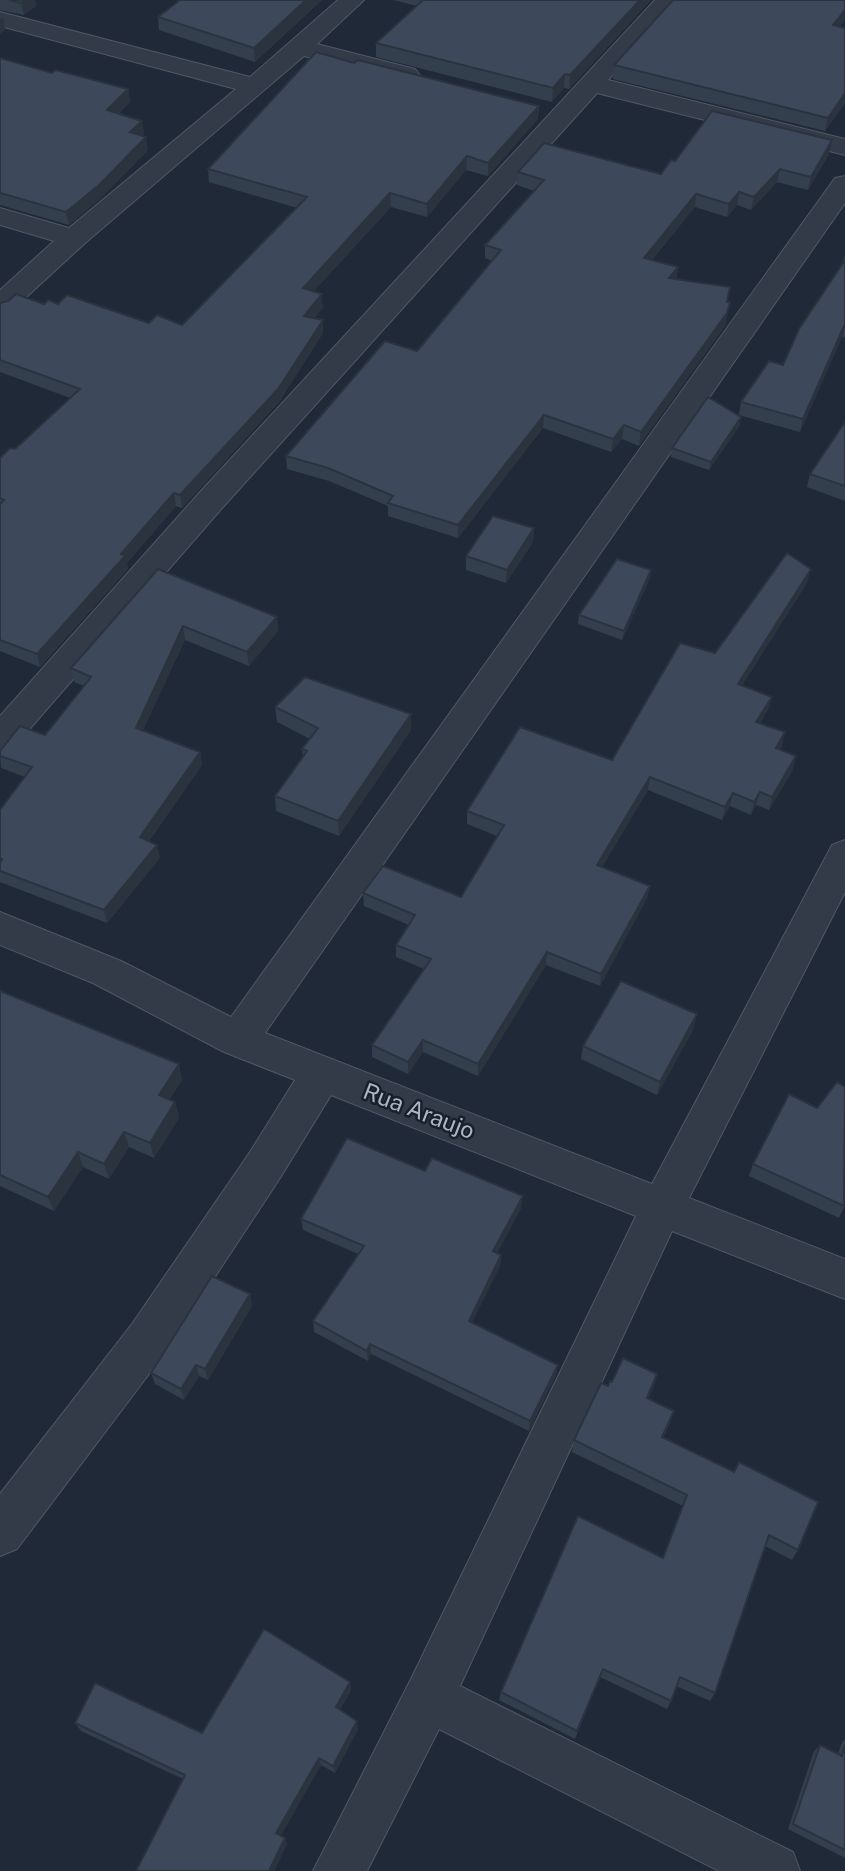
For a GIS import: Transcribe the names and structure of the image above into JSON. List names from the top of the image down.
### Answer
{
  "streets": {
    "street": ["Rua Araujo"]
  }
}
